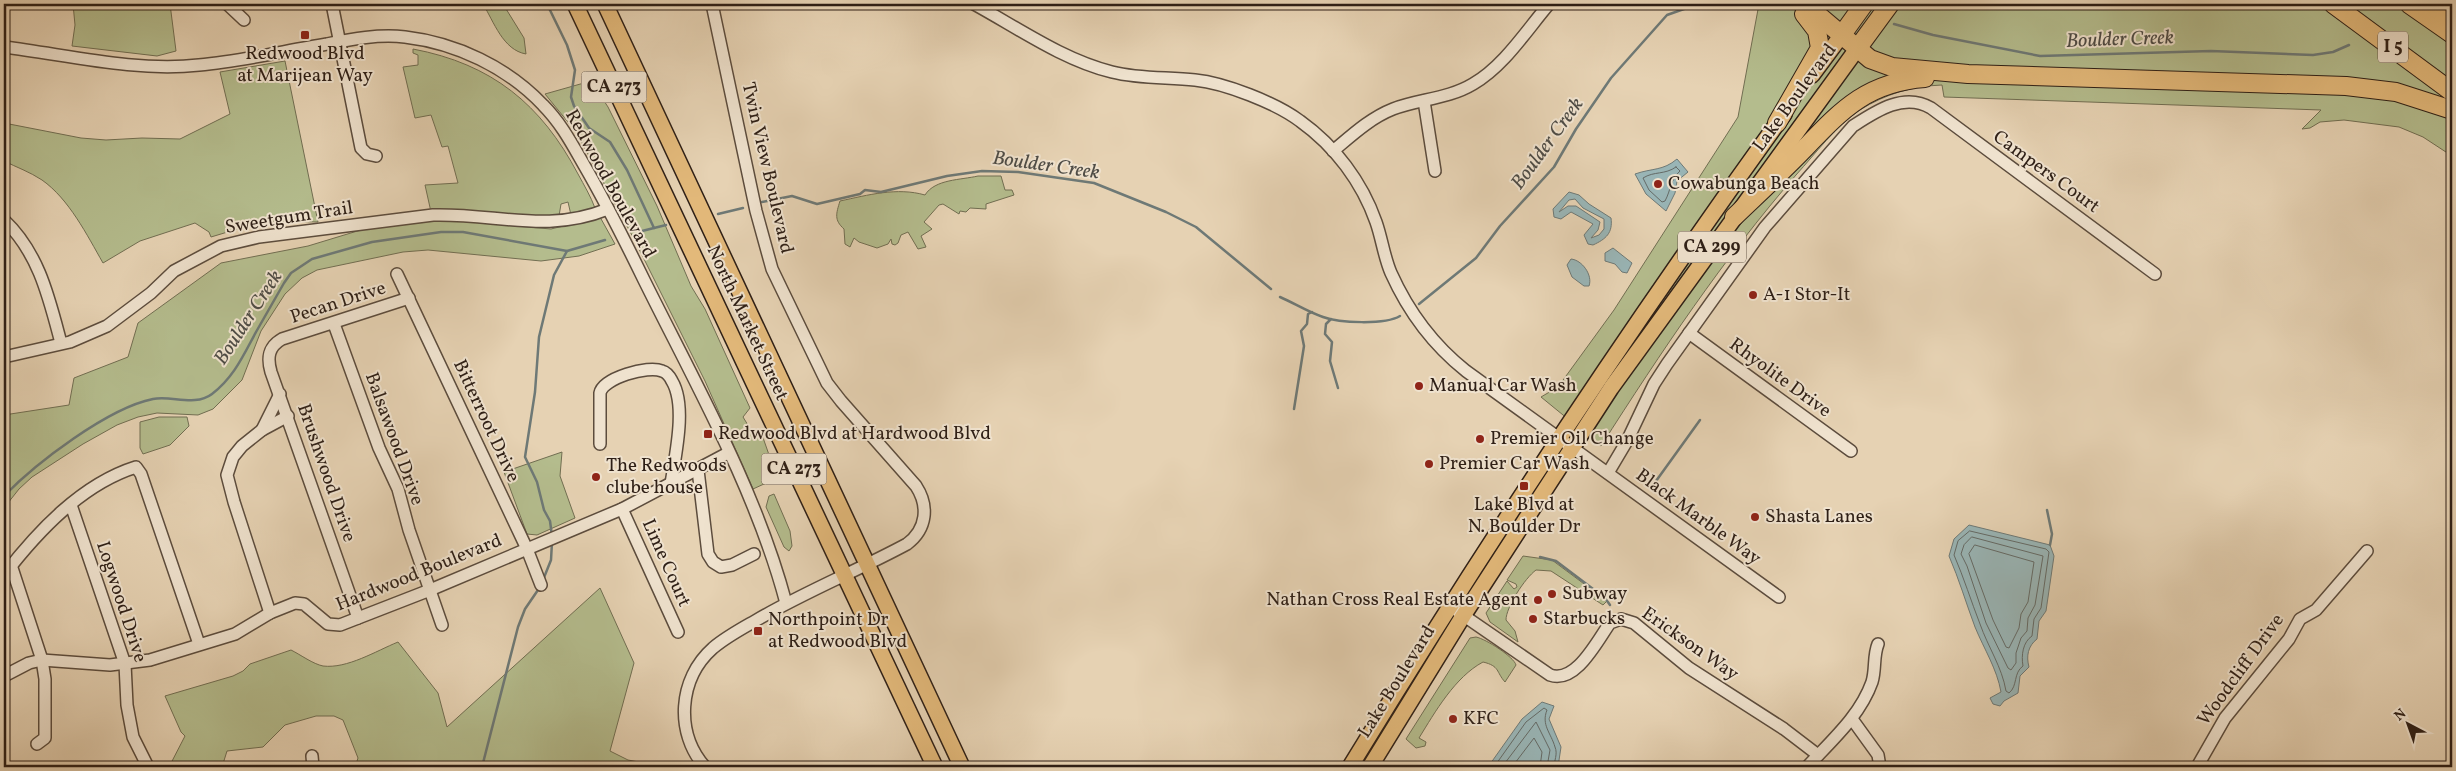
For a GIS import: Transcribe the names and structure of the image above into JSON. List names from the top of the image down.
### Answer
{
  "streets": {
    "highway": ["I 5", "Lake Boulevard", "CA 299"],
    "main road": ["CA 273", "North Market Street"],
    "street": [
      "Twin View Boulevard",
      "Campers Court",
      "Redwood Boulevard",
      "Sweetgum Trail",
      "Pecan Drive",
      "Rhyolite Drive",
      "Bitterroot Drive",
      "Balsawood Drive",
      "Brushwood Drive",
      "Black Marble Way",
      "Lime Court",
      "Hardwood Boulevard",
      "Logwood Drive",
      "Erickson Way",
      "Woodcliff Drive"
    ]
  },
  "crossings": [
    ["Lake Boulevard", "Black Marble Way"],
    ["Lake Boulevard", "Erickson Way"],
    ["Twin View Boulevard", "Redwood Boulevard"],
    ["Twin View Boulevard", "North Market Street"],
    ["Campers Court", "Rhyolite Drive"],
    ["Redwood Boulevard", "Sweetgum Trail"],
    ["Redwood Boulevard", "Hardwood Boulevard"],
    ["Pecan Drive", "Bitterroot Drive"],
    ["Pecan Drive", "Balsawood Drive"],
    ["Pecan Drive", "Brushwood Drive"],
    ["Bitterroot Drive", "Hardwood Boulevard"],
    ["Balsawood Drive", "Hardwood Boulevard"],
    ["Brushwood Drive", "Hardwood Boulevard"],
    ["Lime Court", "Hardwood Boulevard"],
    ["Hardwood Boulevard", "Logwood Drive"]
  ],
  "water": ["Boulder Creek"],
  "places": {
    "transit": [
      "Redwood Blvd at Marijean Way",
      "Redwood Blvd at Hardwood Blvd",
      "Lake Blvd at N. Boulder Dr",
      "Northpoint Dr at Redwood Blvd"
    ],
    "other": [
      "Cowabunga Beach",
      "A-1 Stor-It",
      "Manual Car Wash",
      "Premier Oil Change",
      "Premier Car Wash",
      "The Redwoods clube house",
      "Shasta Lanes",
      "Subway",
      "Nathan Cross Real Estate Agent",
      "Starbucks",
      "KFC"
    ]
  },
  "north": "top left"
}
